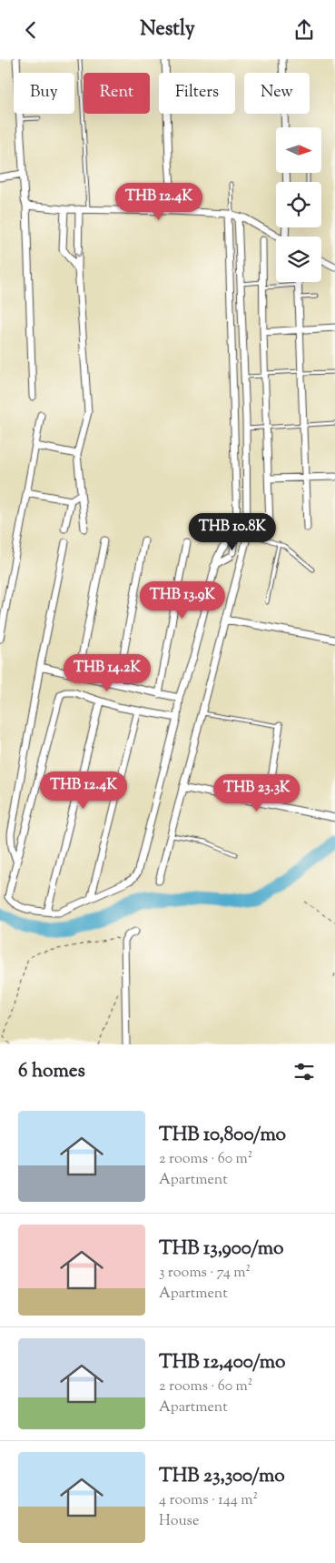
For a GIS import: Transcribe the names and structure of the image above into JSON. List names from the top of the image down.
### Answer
{
  "north": "right",
  "page": {
    "header": "Nestly",
    "chip": [
      "Buy",
      "Rent",
      "Filters",
      "New"
    ],
    "price": [
      "THB 12.4K",
      "THB 10.8K",
      "THB 13.9K",
      "THB 14.2K",
      "THB 12.4K",
      "THB 23.3K"
    ],
    "heading": "6 homes",
    "list": [
      {
        "name": "THB 10,800/mo",
        "note": "2 rooms · 60 m² · Apartment"
      },
      {
        "name": "THB 13,900/mo",
        "note": "3 rooms · 74 m² · Apartment"
      },
      {
        "name": "THB 12,400/mo",
        "note": "2 rooms · 60 m² · Apartment"
      },
      {
        "name": "THB 23,300/mo",
        "note": "4 rooms · 144 m² · House"
      }
    ]
  }
}
